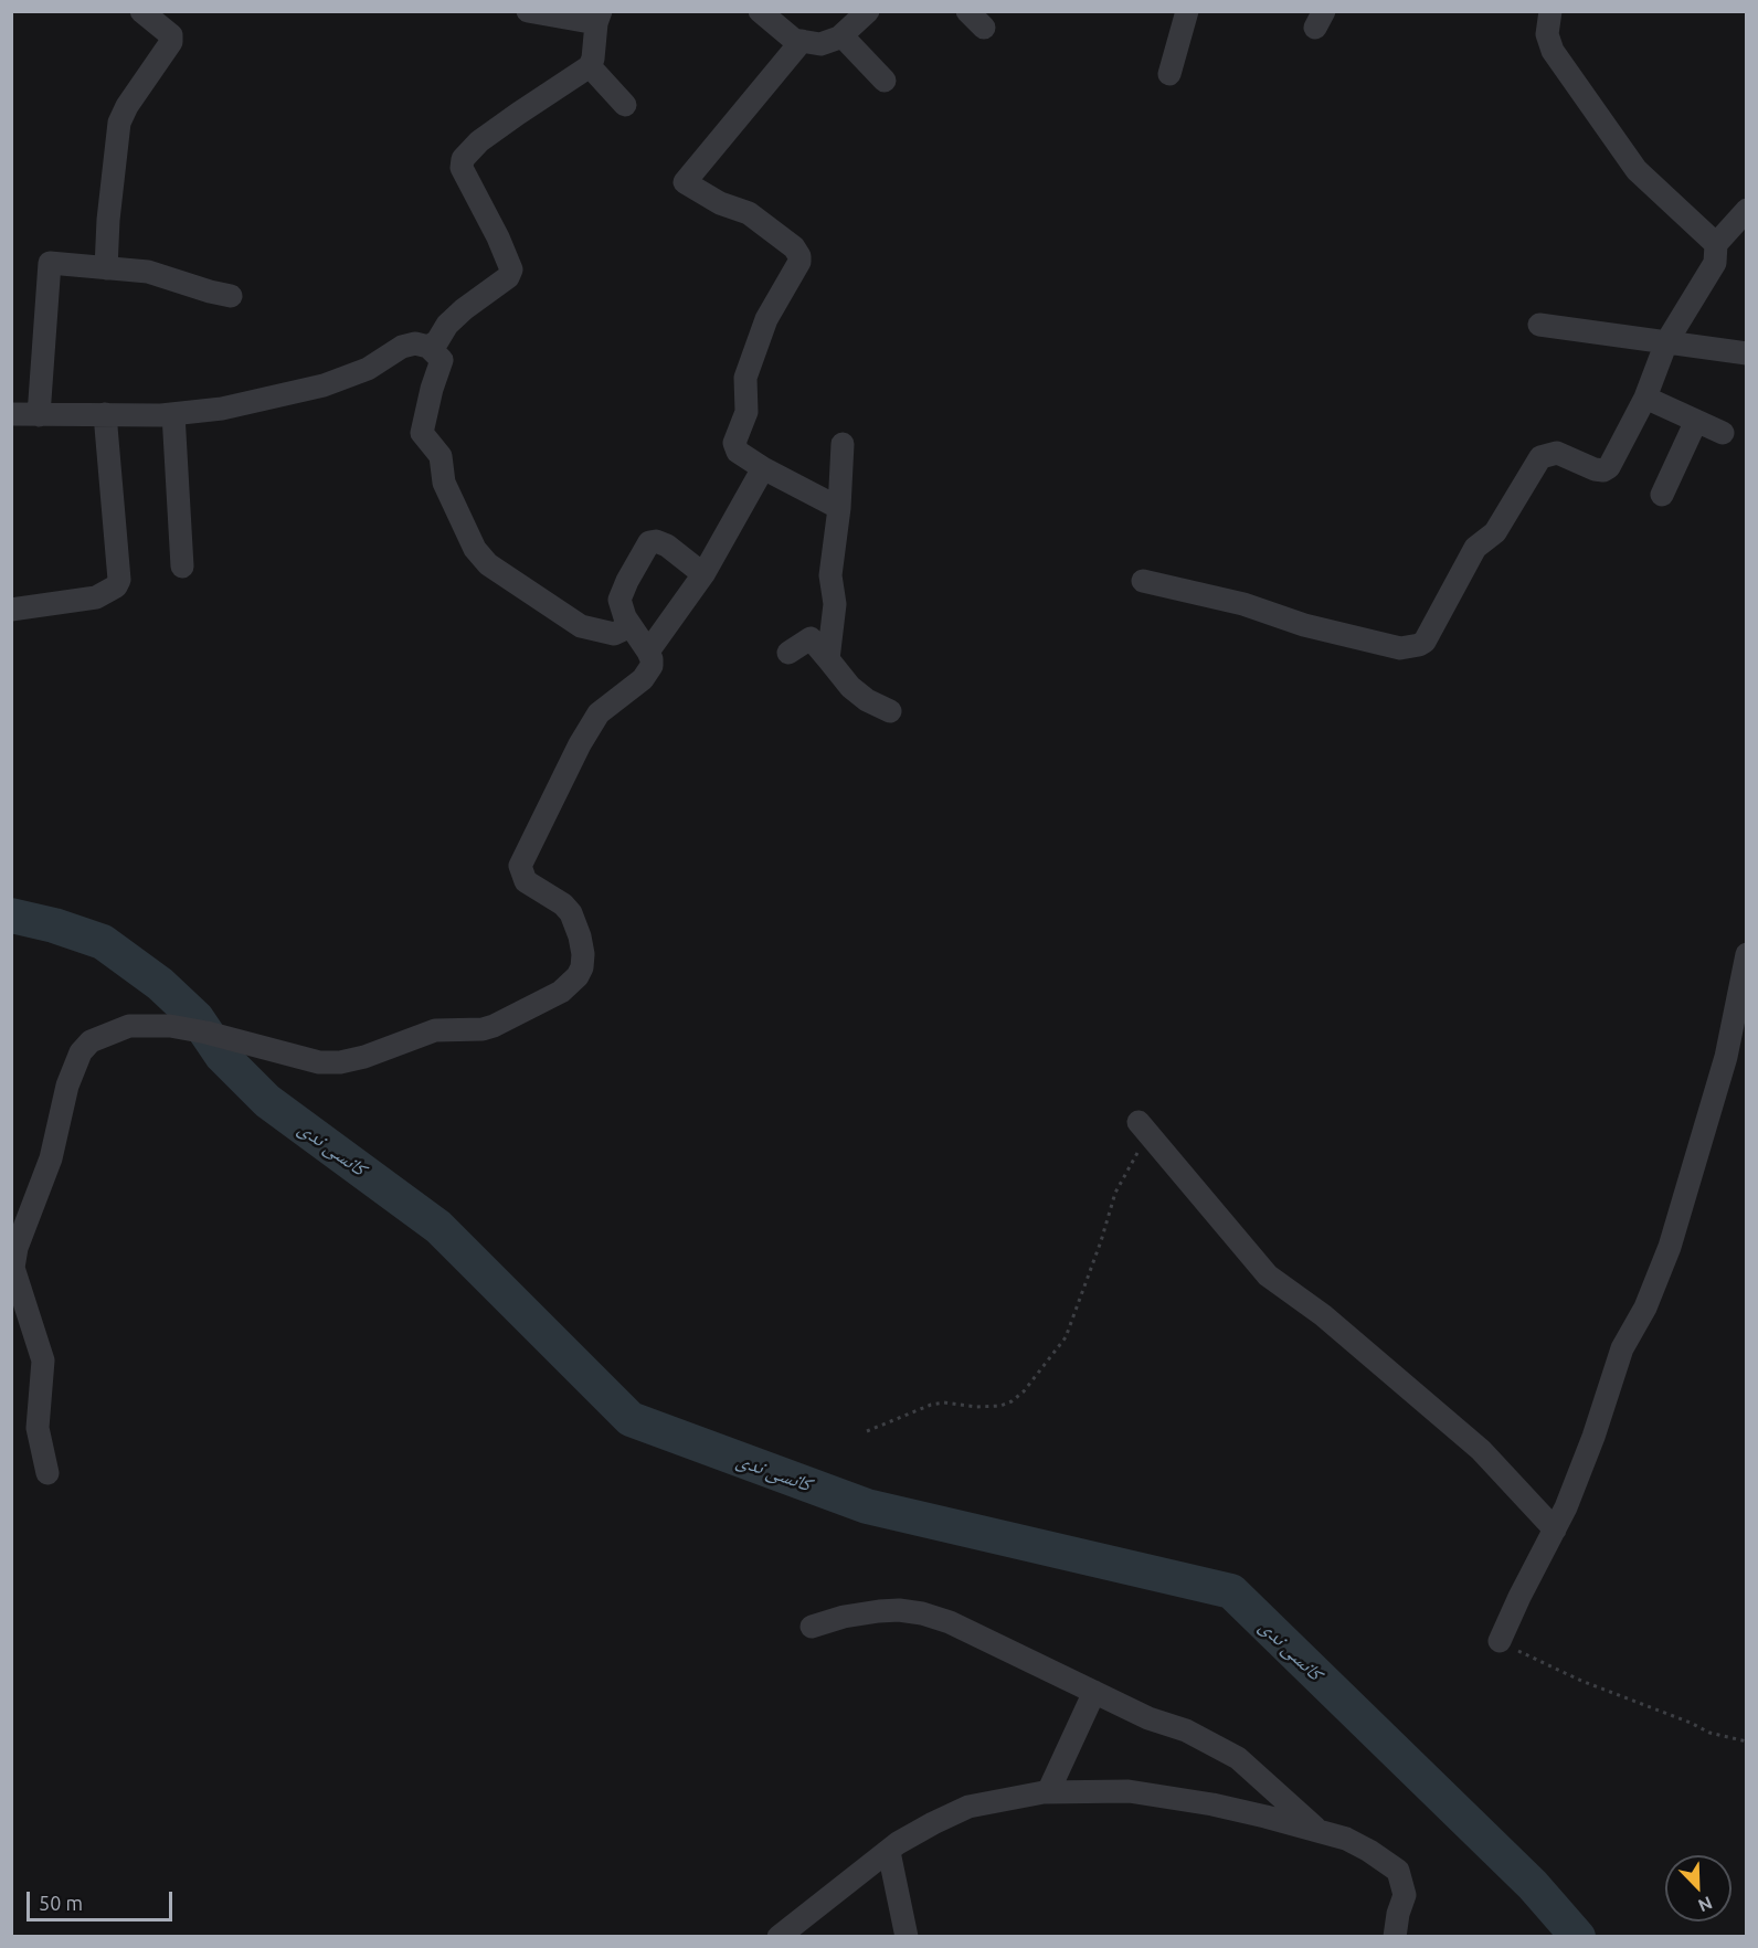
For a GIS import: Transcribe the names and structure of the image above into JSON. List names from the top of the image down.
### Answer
{
  "water": ["کانسی ندی"],
  "scale_bar": "50 m",
  "north": "bottom right"
}
